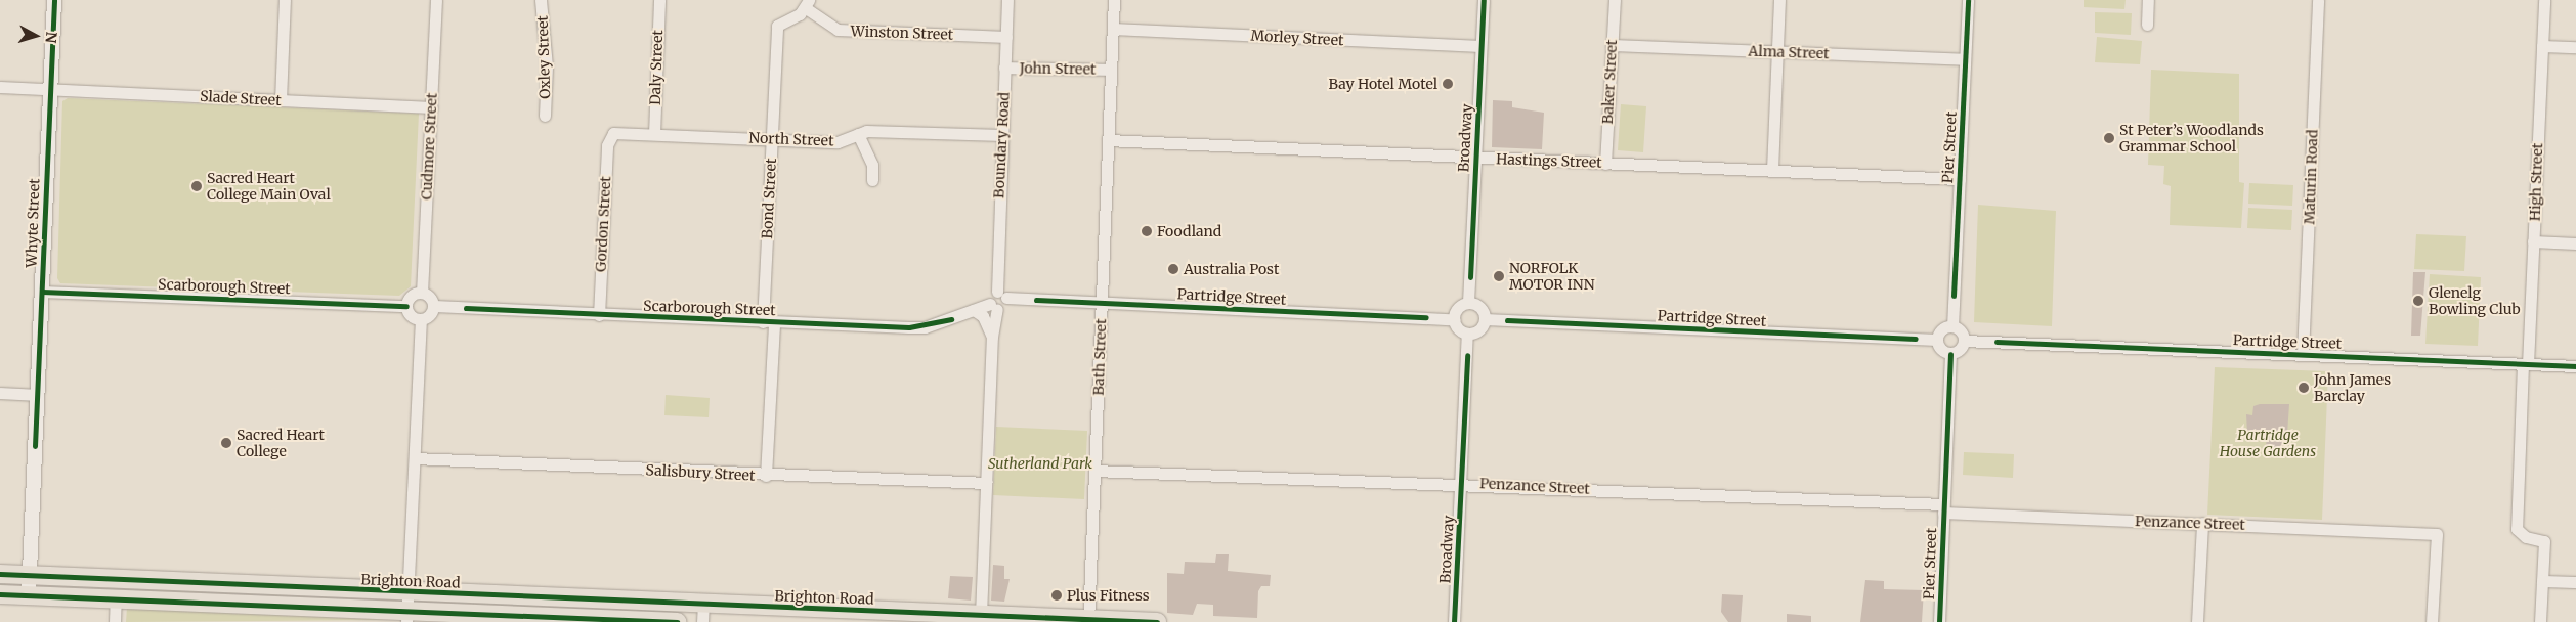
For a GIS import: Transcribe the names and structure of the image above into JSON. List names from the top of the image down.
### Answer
{
  "streets": {
    "main road": ["Brighton Road"],
    "street": [
      "Winston Street",
      "Morley Street",
      "Alma Street",
      "Oxley Street",
      "Daly Street",
      "John Street",
      "Baker Street",
      "Slade Street",
      "Broadway",
      "North Street",
      "Boundary Road",
      "Cudmore Street",
      "Pier Street",
      "Hastings Street",
      "Maturin Road",
      "High Street",
      "Bond Street",
      "Whyte Street",
      "Gordon Street",
      "Scarborough Street",
      "Partridge Street",
      "Bath Street",
      "Salisbury Street",
      "Penzance Street"
    ]
  },
  "crossings": [
    ["Winston Street", "Boundary Road"],
    ["Winston Street", "Bond Street"],
    ["Morley Street", "Broadway"],
    ["Morley Street", "Bath Street"],
    ["Alma Street", "Baker Street"],
    ["Alma Street", "Pier Street"],
    ["Daly Street", "North Street"],
    ["John Street", "Boundary Road"],
    ["John Street", "Bath Street"],
    ["Baker Street", "Hastings Street"],
    ["Slade Street", "Cudmore Street"],
    ["Slade Street", "Whyte Street"],
    ["Broadway", "Hastings Street"],
    ["Broadway", "Partridge Street"],
    ["Broadway", "Penzance Street"],
    ["North Street", "Boundary Road"],
    ["North Street", "Bond Street"],
    ["North Street", "Gordon Street"],
    ["Boundary Road", "Partridge Street"],
    ["Cudmore Street", "Scarborough Street"],
    ["Pier Street", "Hastings Street"],
    ["Pier Street", "Partridge Street"],
    ["Pier Street", "Penzance Street"],
    ["Hastings Street", "Bath Street"],
    ["Maturin Road", "Partridge Street"],
    ["High Street", "Partridge Street"],
    ["Bond Street", "Scarborough Street"],
    ["Bond Street", "Salisbury Street"],
    ["Whyte Street", "Scarborough Street"],
    ["Whyte Street", "Brighton Road"],
    ["Gordon Street", "Scarborough Street"],
    ["Partridge Street", "Bath Street"],
    ["Bath Street", "Penzance Street"],
    ["Bath Street", "Brighton Road"]
  ],
  "parks": ["Partridge House Gardens", "Sutherland Park"],
  "places": [
    "Bay Hotel Motel",
    "St Peter’s Woodlands Grammar School",
    "Sacred Heart College Main Oval",
    "Foodland",
    "Australia Post",
    "NORFOLK MOTOR INN",
    "Glenelg Bowling Club",
    "John James Barclay",
    "Sacred Heart College",
    "Plus Fitness"
  ],
  "north": "right"
}
